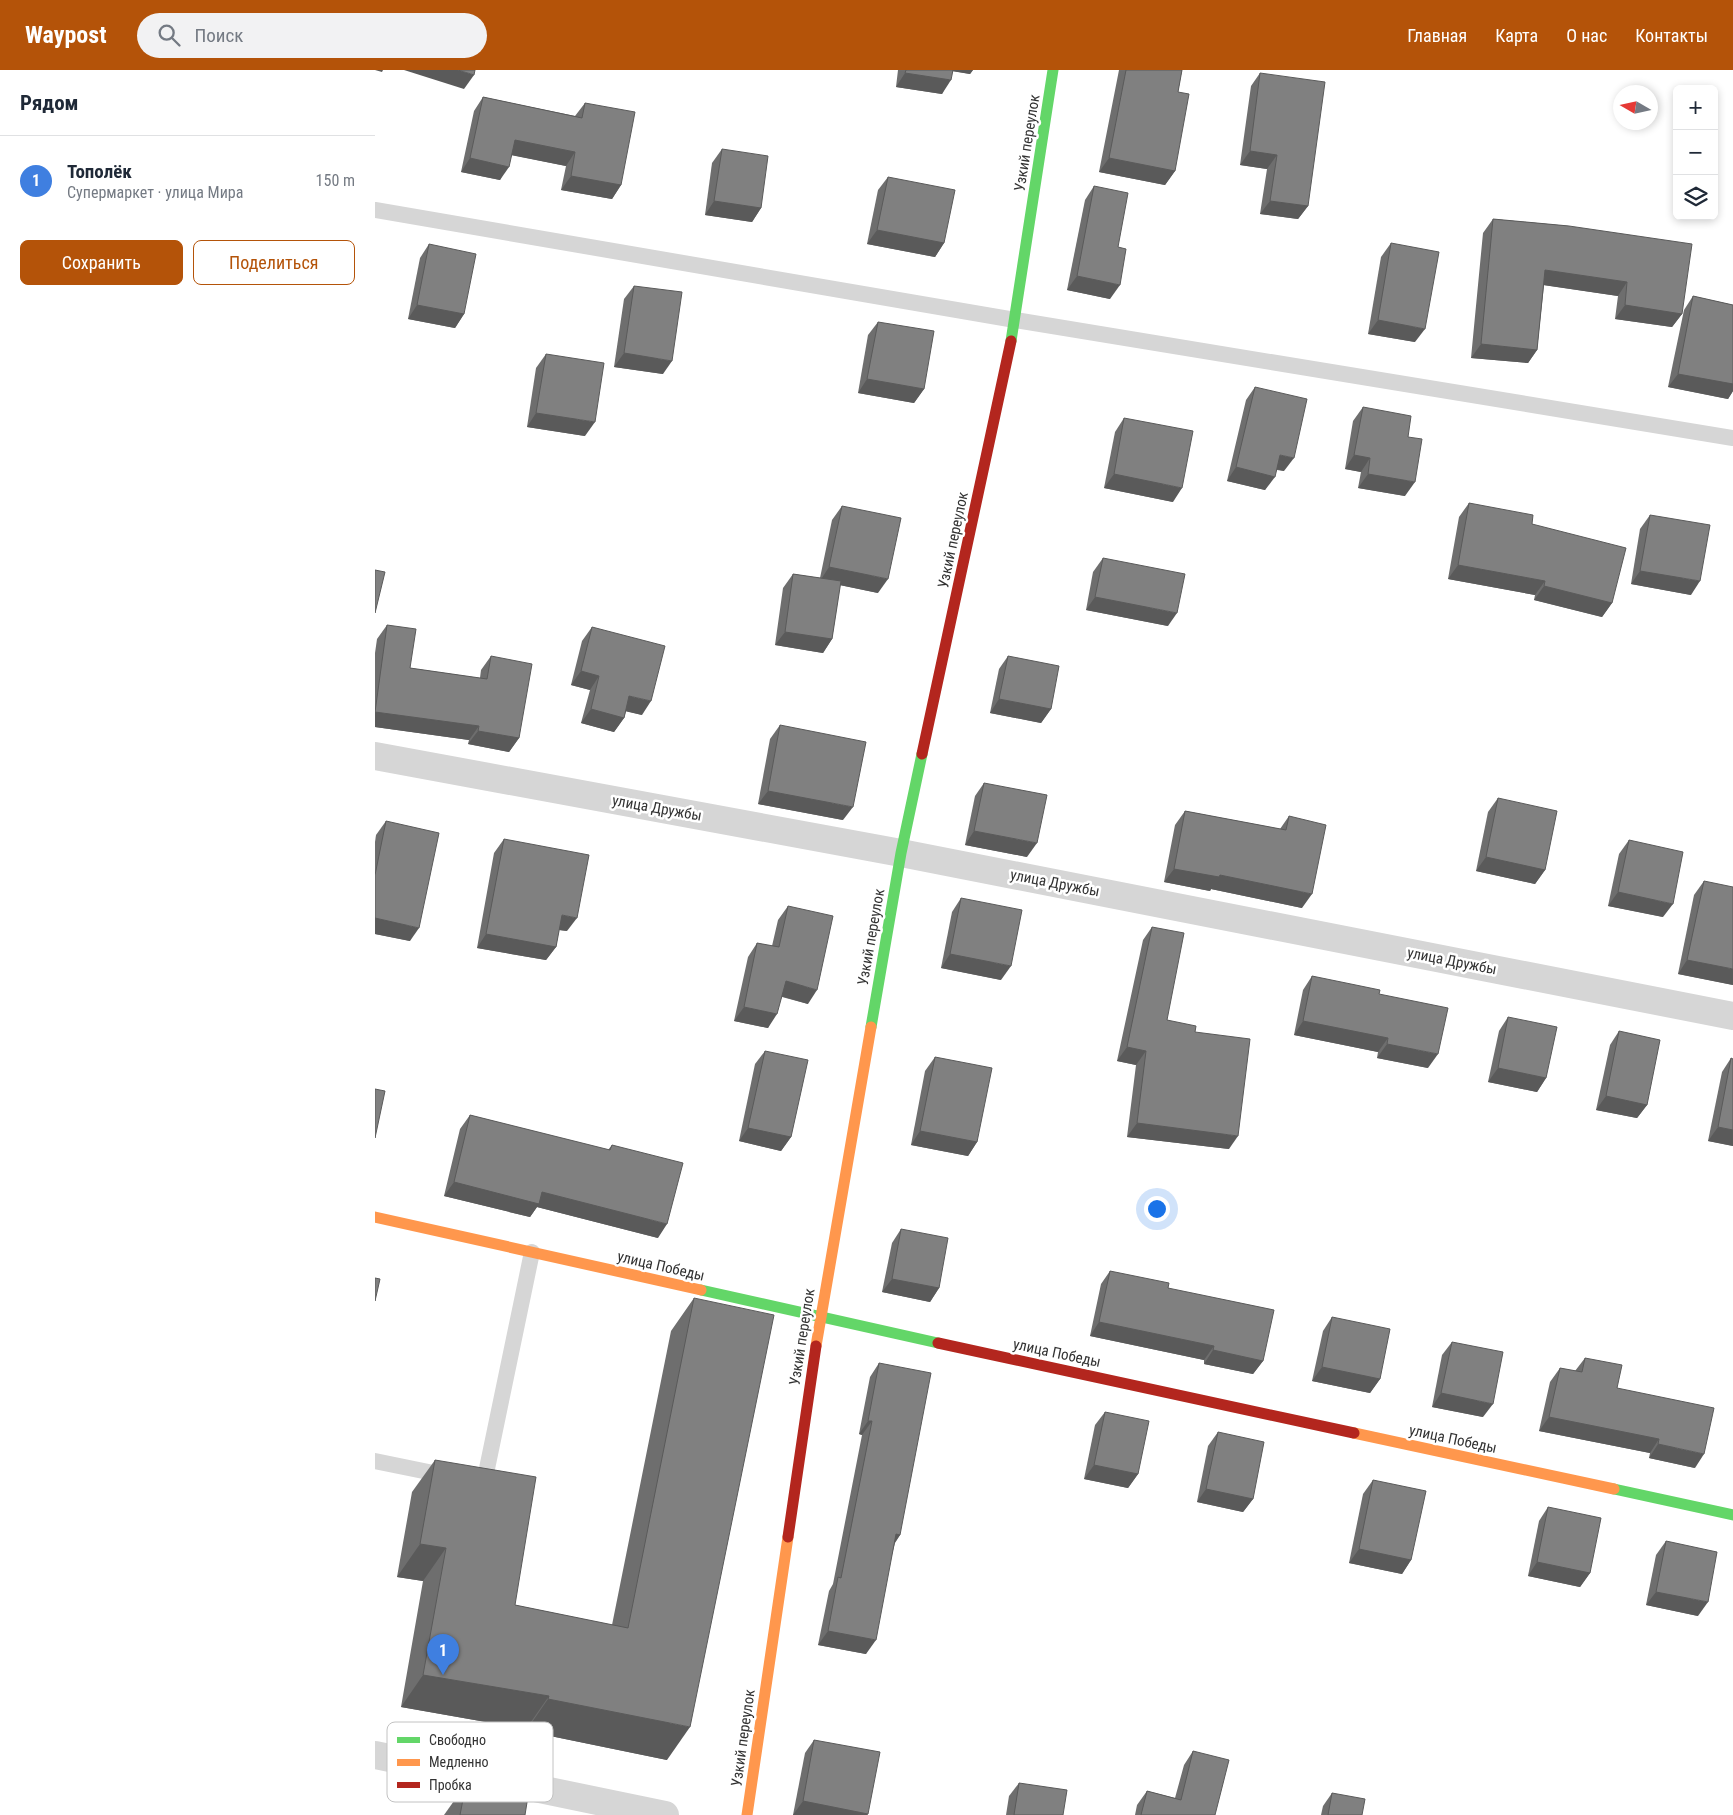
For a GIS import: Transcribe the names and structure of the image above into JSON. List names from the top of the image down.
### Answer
{
  "streets": {
    "street": ["Узкий переулок", "улица Дружбы", "улица Победы"]
  },
  "crossings": [
    ["Узкий переулок", "улица Дружбы"],
    ["Узкий переулок", "улица Победы"]
  ],
  "legend": ["Свободно", "Медленно", "Пробка"],
  "north": "left",
  "page": {
    "header": "Waypost",
    "search": "Поиск",
    "nav": [
      "Главная",
      "Карта",
      "О нас",
      "Контакты"
    ],
    "heading": "Рядом",
    "map_buttons": ["+", "−"],
    "list": [
      {
        "mark": "1",
        "name": "Тополёк",
        "note": "Супермаркет · улица Мира",
        "value": "150 m"
      }
    ],
    "buttons": ["Сохранить", "Поделиться"],
    "pins": "1"
  }
}
